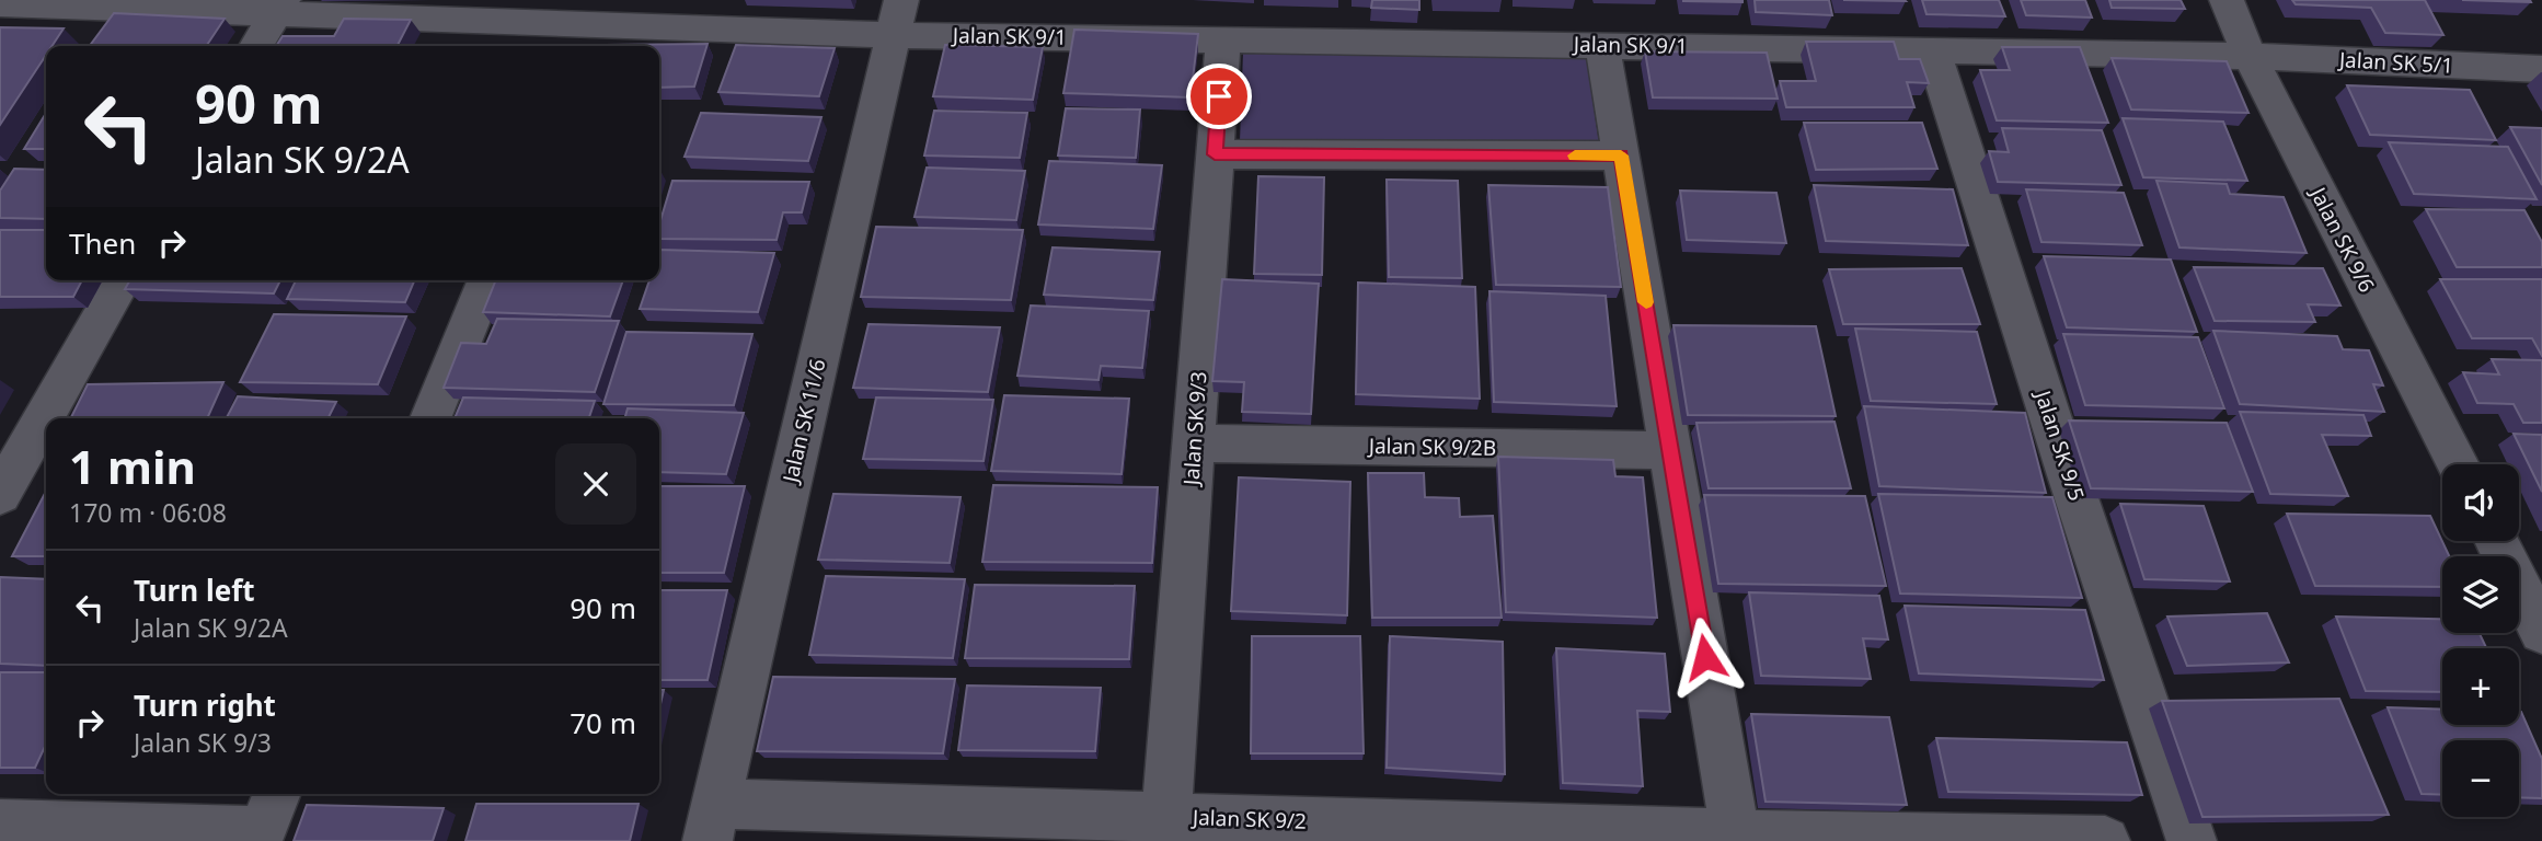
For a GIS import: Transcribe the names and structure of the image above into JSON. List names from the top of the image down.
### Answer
{
  "streets": {
    "street": [
      "Jalan SK 9/1",
      "Jalan SK 5/1",
      "Jalan SK 9/6",
      "Jalan SK 11/6",
      "Jalan SK 9/3",
      "Jalan SK 9/5",
      "Jalan SK 9/2B",
      "Jalan SK 9/2"
    ]
  },
  "crossings": [
    ["Jalan SK 9/1", "Jalan SK 5/1"],
    ["Jalan SK 9/1", "Jalan SK 9/6"],
    ["Jalan SK 9/1", "Jalan SK 11/6"],
    ["Jalan SK 9/1", "Jalan SK 9/3"],
    ["Jalan SK 9/1", "Jalan SK 9/5"],
    ["Jalan SK 5/1", "Jalan SK 9/6"],
    ["Jalan SK 11/6", "Jalan SK 9/2"],
    ["Jalan SK 9/3", "Jalan SK 9/2B"],
    ["Jalan SK 9/3", "Jalan SK 9/2"]
  ],
  "page": {
    "turn": ["90 m", "Jalan SK 9/2A"],
    "then": "Then",
    "heading": ["1 min", "170 m · 06:08"],
    "map_buttons": ["+", "−"],
    "list": [
      {
        "name": "Turn left",
        "note": "Jalan SK 9/2A",
        "value": "90 m"
      },
      {
        "name": "Turn right",
        "note": "Jalan SK 9/3",
        "value": "70 m"
      }
    ]
  }
}
